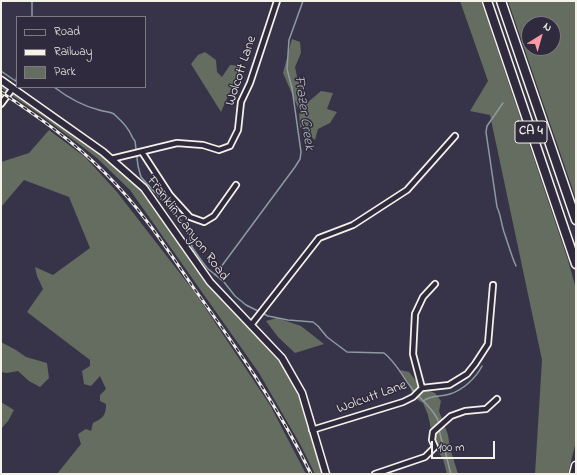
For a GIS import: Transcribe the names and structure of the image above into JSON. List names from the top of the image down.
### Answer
{
  "streets": {
    "highway": ["CA 4"],
    "street": ["Wolcott Lane", "Franklin Canyon Road", "Wolcutt Lane"]
  },
  "crossings": [
    ["Wolcott Lane", "Franklin Canyon Road"],
    ["Franklin Canyon Road", "Wolcutt Lane"]
  ],
  "water": ["Frazer Creek"],
  "legend": ["Road", "Railway", "Park"],
  "scale_bar": "100 m",
  "north": "top right"
}
